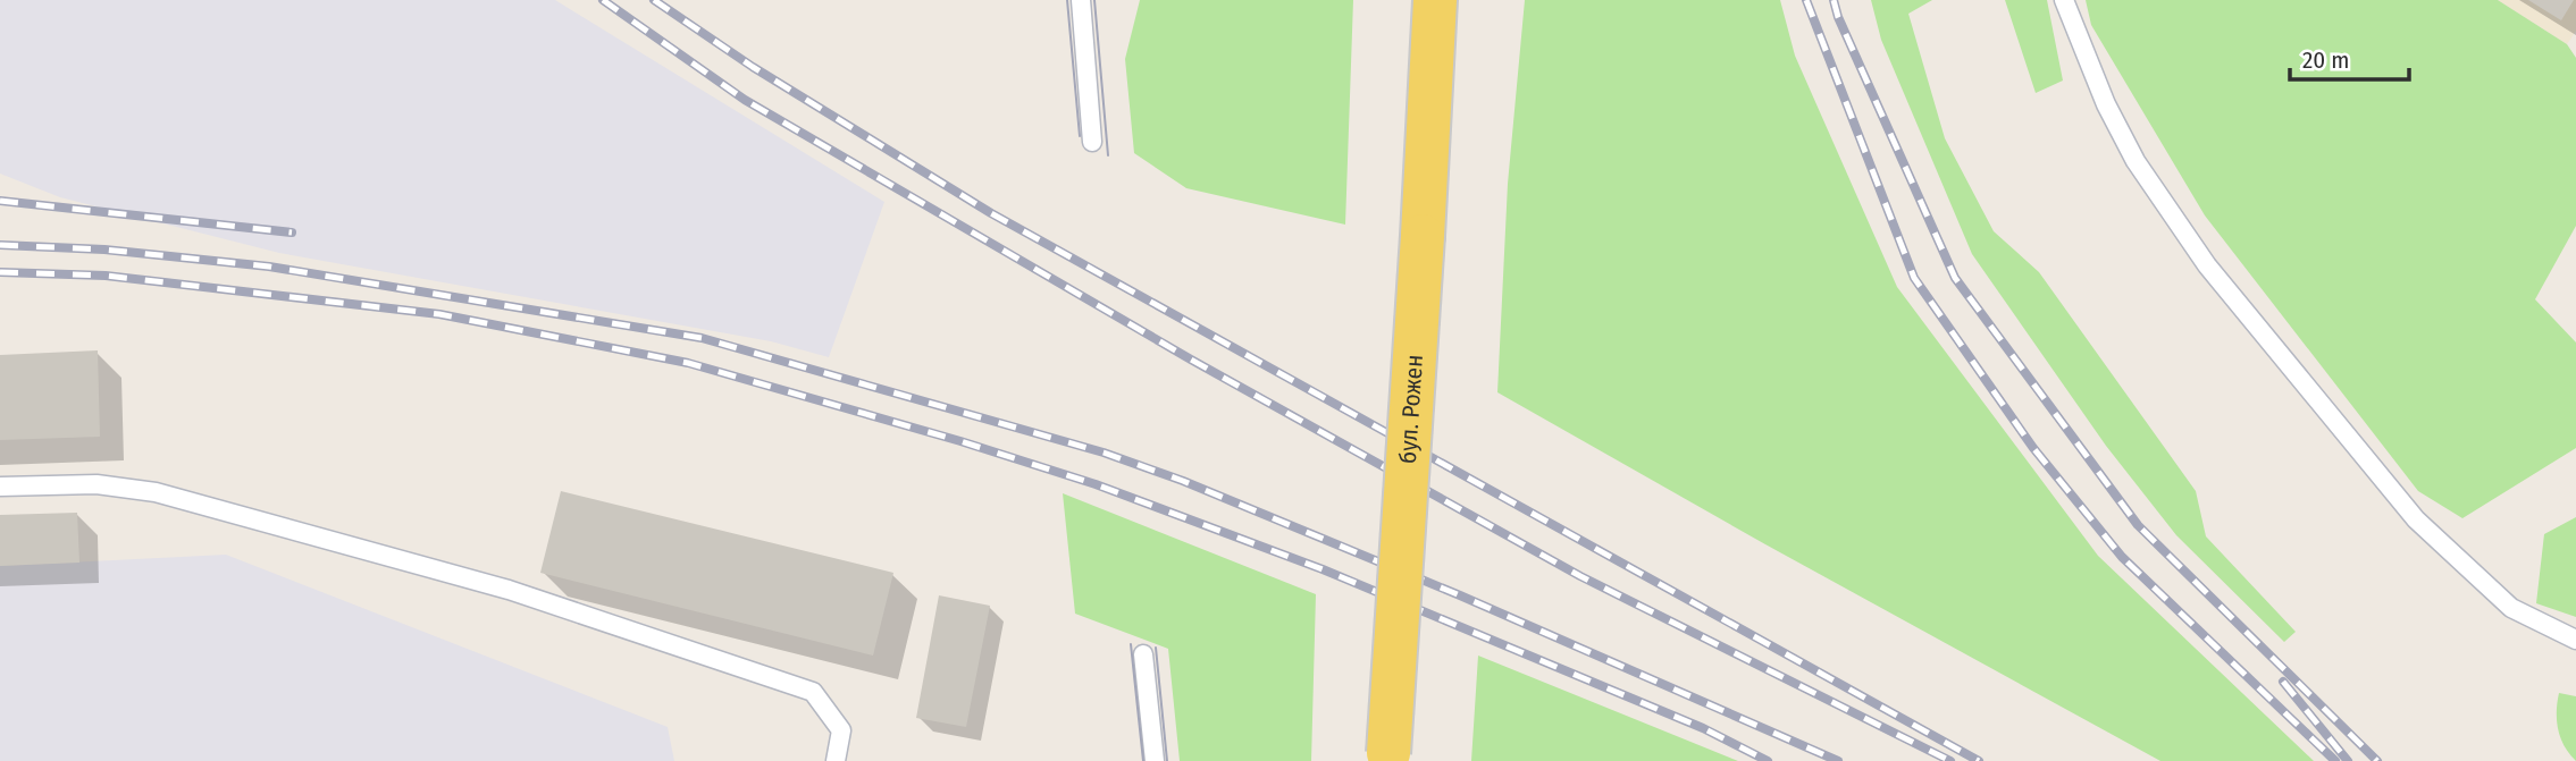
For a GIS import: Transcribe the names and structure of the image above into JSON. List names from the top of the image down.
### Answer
{
  "streets": {
    "main road": ["бул. Рожен"]
  },
  "scale_bar": "20 m"
}
